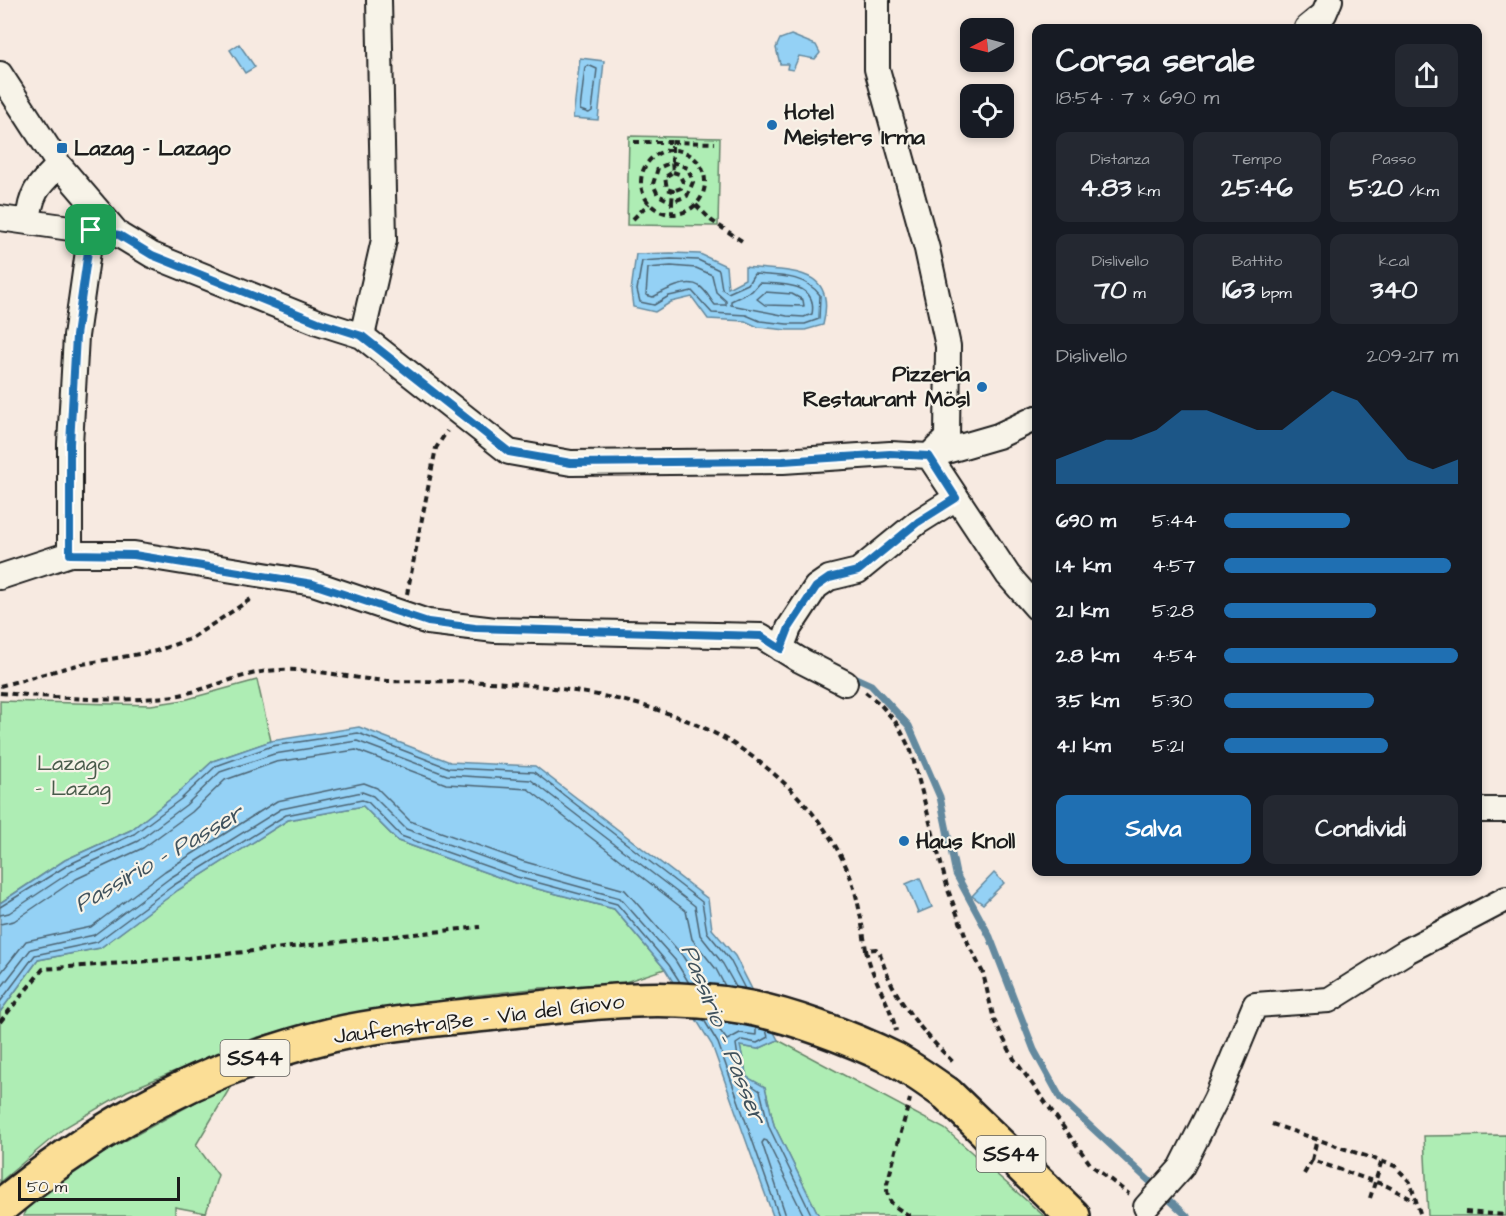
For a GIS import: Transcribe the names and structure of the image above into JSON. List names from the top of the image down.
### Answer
{
  "streets": {
    "main road": ["Jaufenstraße - Via del Giovo", "SS44"]
  },
  "crossings": [
    ["Jaufenstraße - Via del Giovo", "SS44"]
  ],
  "water": ["Passirio - Passer"],
  "parks": ["Lazago - Lazag"],
  "places": {
    "other": ["Hotel Meisters Irma", "Pizzeria Restaurant Mösl", "Haus Knoll"],
    "transit": ["Lazag - Lazago"]
  },
  "scale_bar": "50 m",
  "north": "left",
  "page": {
    "heading": ["Corsa serale", "18:54 · 7 × 690 m"],
    "stats": [
      ["Distanza", "4.83 km"],
      ["Tempo", "25:46"],
      ["Passo", "5:20 /km"],
      ["Dislivello", "70 m"],
      ["Battito", "163 bpm"],
      ["kcal", "340"]
    ],
    "chart": ["Dislivello", "209–217 m"],
    "list": [
      {
        "name": "690 m",
        "note": "5:44"
      },
      {
        "name": "1.4 km",
        "note": "4:57"
      },
      {
        "name": "2.1 km",
        "note": "5:28"
      },
      {
        "name": "2.8 km",
        "note": "4:54"
      },
      {
        "name": "3.5 km",
        "note": "5:30"
      },
      {
        "name": "4.1 km",
        "note": "5:21"
      }
    ],
    "buttons": ["Salva", "Condividi"],
    "scale": "50 m"
  }
}
